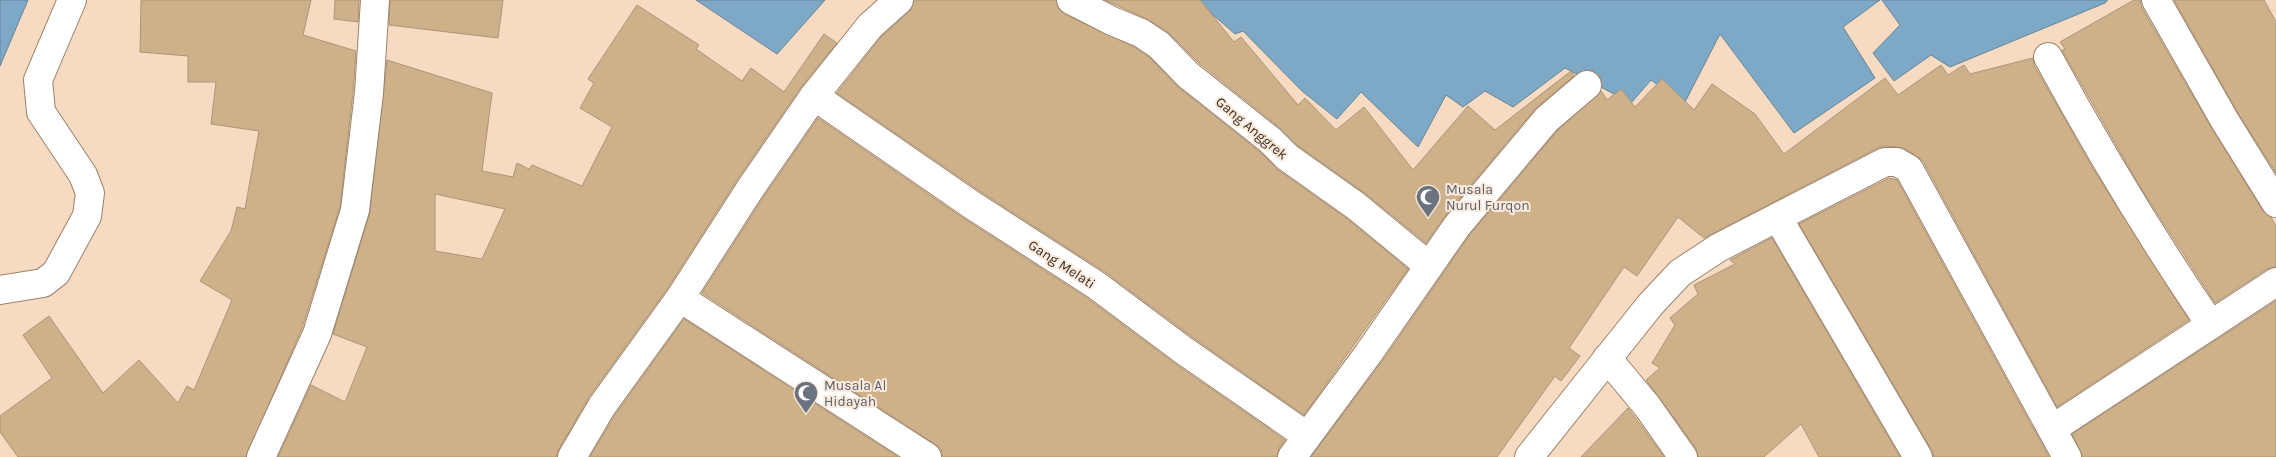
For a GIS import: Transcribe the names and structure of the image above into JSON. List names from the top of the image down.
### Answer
{
  "streets": {
    "street": ["Gang Anggrek", "Gang Melati"]
  },
  "places": {
    "mosque": ["Musala Nurul Furqon", "Musala Al Hidayah"]
  }
}
